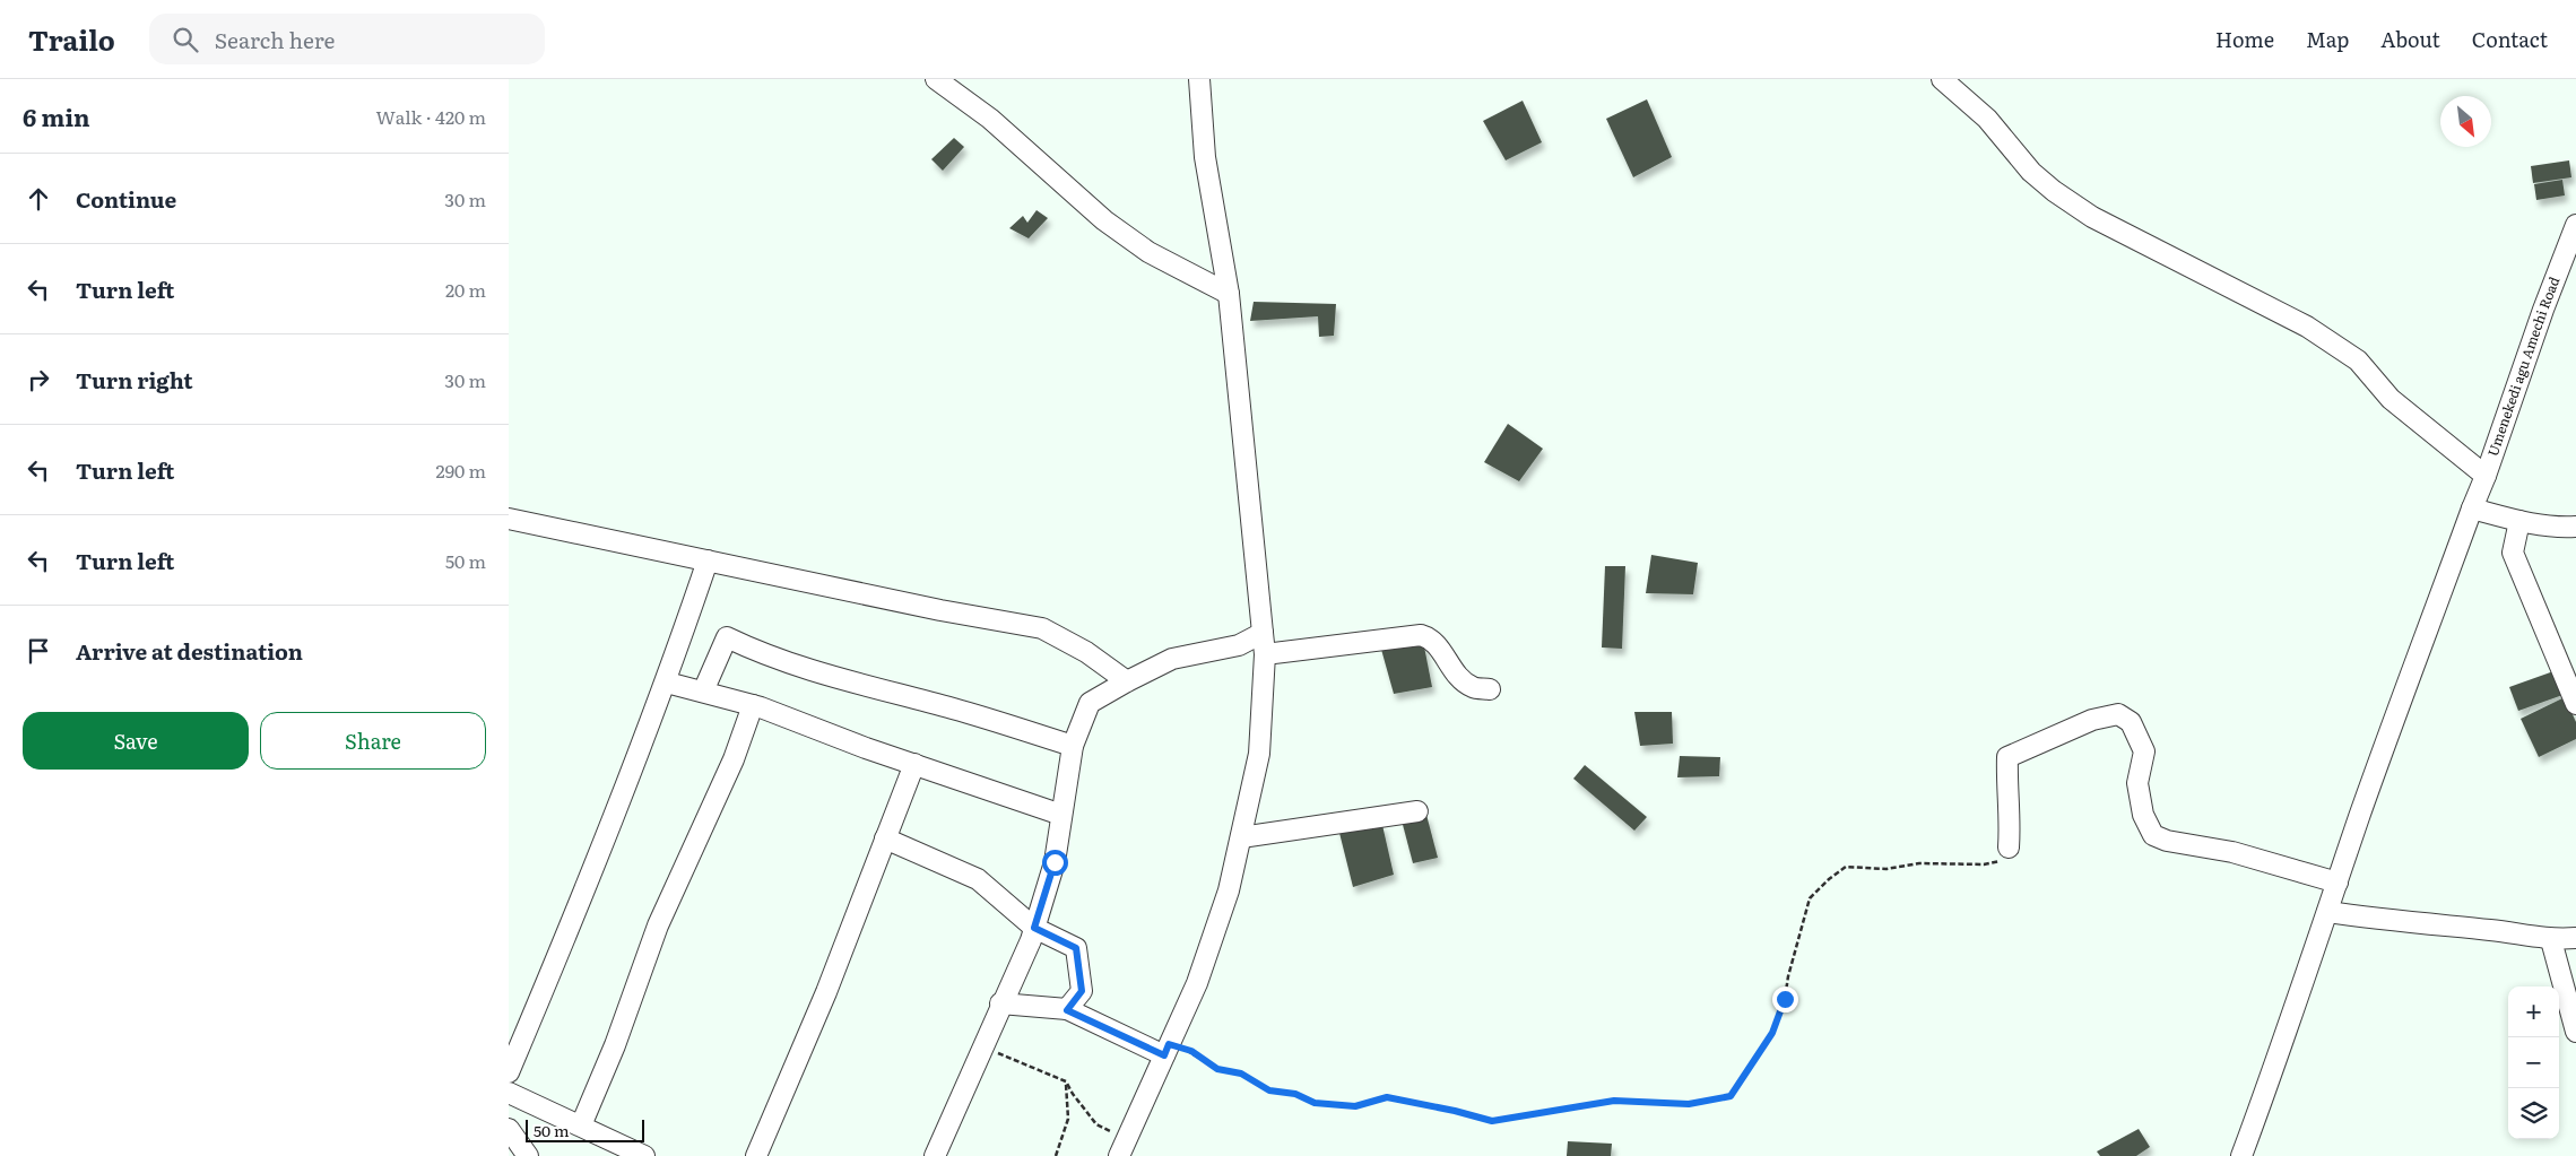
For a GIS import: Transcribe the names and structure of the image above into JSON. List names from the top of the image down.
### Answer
{
  "streets": {
    "street": ["Umenekedi agu Amechi Road"]
  },
  "scale_bar": "50 m",
  "north": "bottom right",
  "page": {
    "header": "Trailo",
    "search": "Search here",
    "nav": [
      "Home",
      "Map",
      "About",
      "Contact"
    ],
    "heading": ["6 min", "Walk · 420 m"],
    "list": [
      ["Continue", "30 m"],
      ["Turn left", "20 m"],
      ["Turn right", "30 m"],
      ["Turn left", "290 m"],
      ["Turn left", "50 m"],
      "Arrive at destination"
    ],
    "buttons": ["Save", "Share"],
    "map_buttons": ["+", "−"],
    "scale": "50 m"
  }
}
